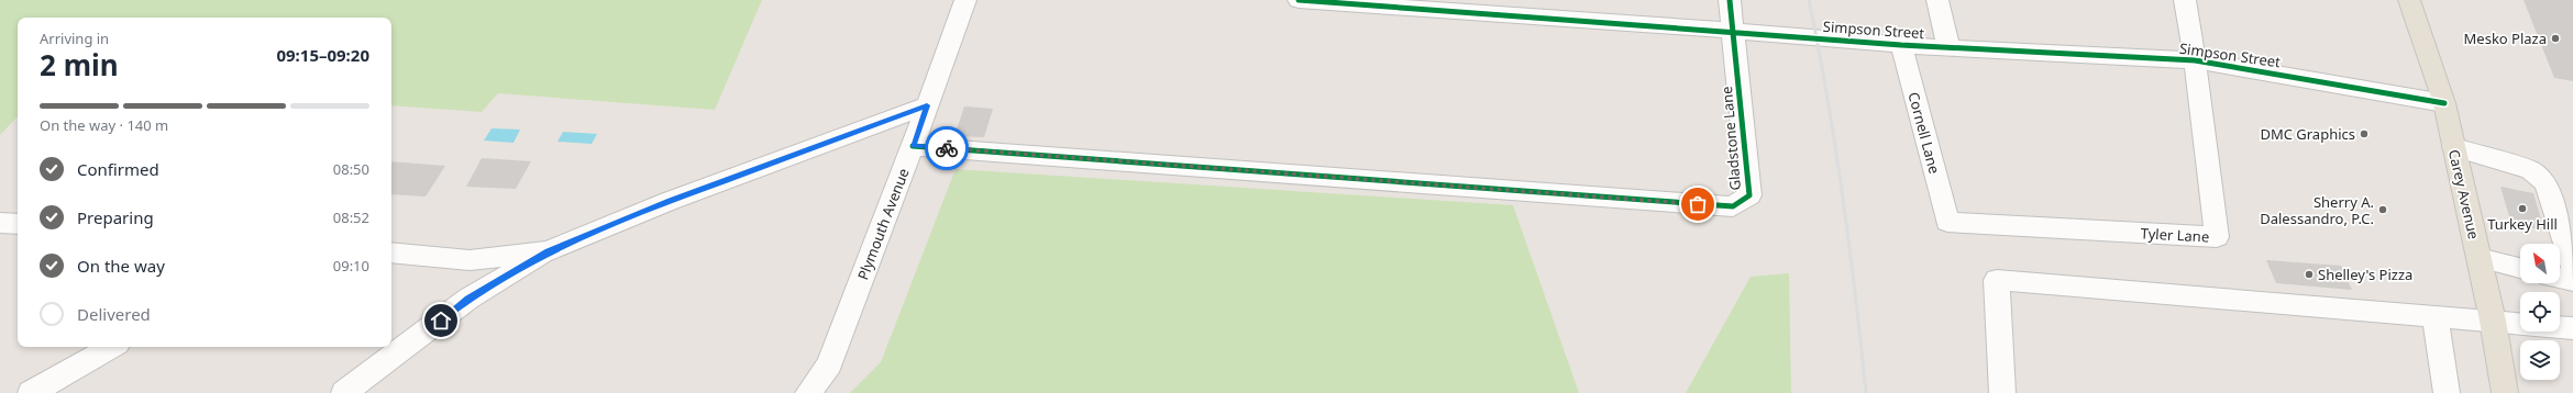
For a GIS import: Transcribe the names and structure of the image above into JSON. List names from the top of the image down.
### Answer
{
  "streets": {
    "main road": ["Carey Avenue"],
    "street": [
      "Simpson Street",
      "Cornell Lane",
      "Gladstone Lane",
      "Plymouth Avenue",
      "Tyler Lane"
    ]
  },
  "crossings": [
    ["Simpson Street", "Cornell Lane"],
    ["Simpson Street", "Gladstone Lane"],
    ["Simpson Street", "Carey Avenue"],
    ["Simpson Street", "Tyler Lane"],
    ["Cornell Lane", "Tyler Lane"],
    ["Gladstone Lane", "Plymouth Avenue"]
  ],
  "places": [
    "Mesko Plaza",
    "DMC Graphics",
    "Turkey Hill",
    "Sherry A. Dalessandro, P.C.",
    "Shelley's Pizza"
  ],
  "north": "top left",
  "page": {
    "heading": ["2 min", "Arriving in", "09:15–09:20"],
    "bar": "On the way · 140 m",
    "list": [
      ["Confirmed", "08:50"],
      ["Preparing", "08:52"],
      ["On the way", "09:10"],
      "Delivered"
    ]
  }
}
